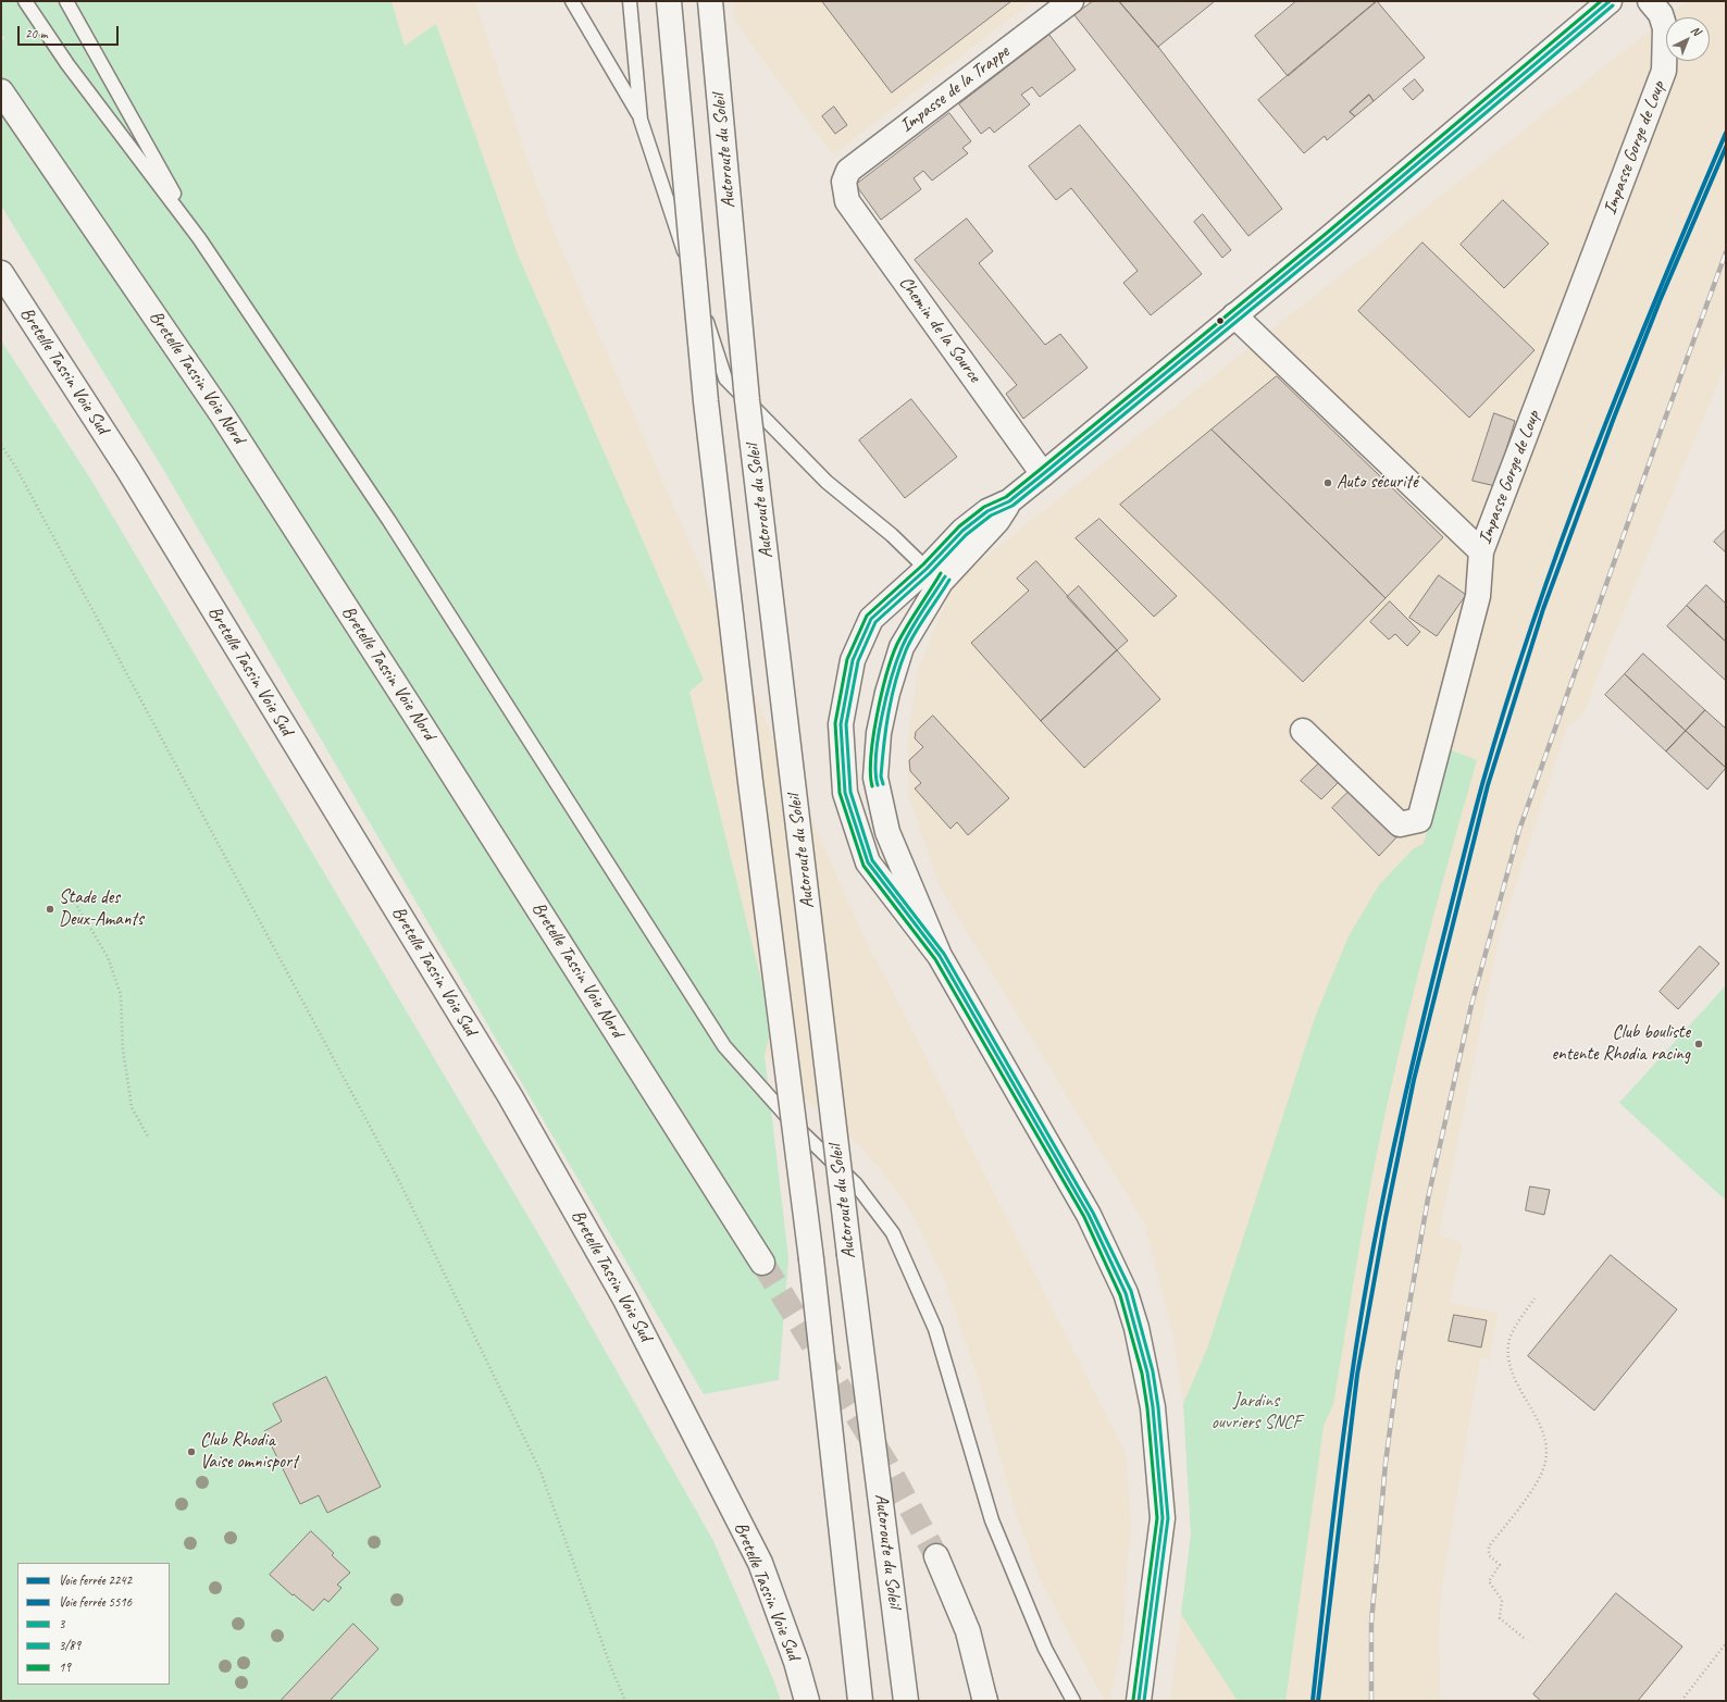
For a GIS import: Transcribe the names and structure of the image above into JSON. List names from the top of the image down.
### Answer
{
  "streets": {
    "main road": [
      "Impasse de la Trappe",
      "Impasse Gorge de Loup",
      "Autoroute du Soleil",
      "Chemin de la Source",
      "Bretelle Tassin Voie Sud",
      "Bretelle Tassin Voie Nord"
    ]
  },
  "crossings": [
    ["Impasse de la Trappe", "Chemin de la Source"]
  ],
  "parks": ["Jardins ouvriers SNCF"],
  "places": [
    "Auto sécurité",
    "Stade des Deux-Amants",
    "Club bouliste entente Rhodia racing",
    "Club Rhodia Vaise omnisport"
  ],
  "lines": [
    "transit line 3",
    "transit line 19",
    "transit line 3/89",
    "rail line 2242",
    "rail line 5516"
  ],
  "legend": [
    "Voie ferrée 2242",
    "Voie ferrée 5516",
    "3",
    "3/89",
    "19"
  ],
  "scale_bar": "20 m",
  "north": "top right"
}
